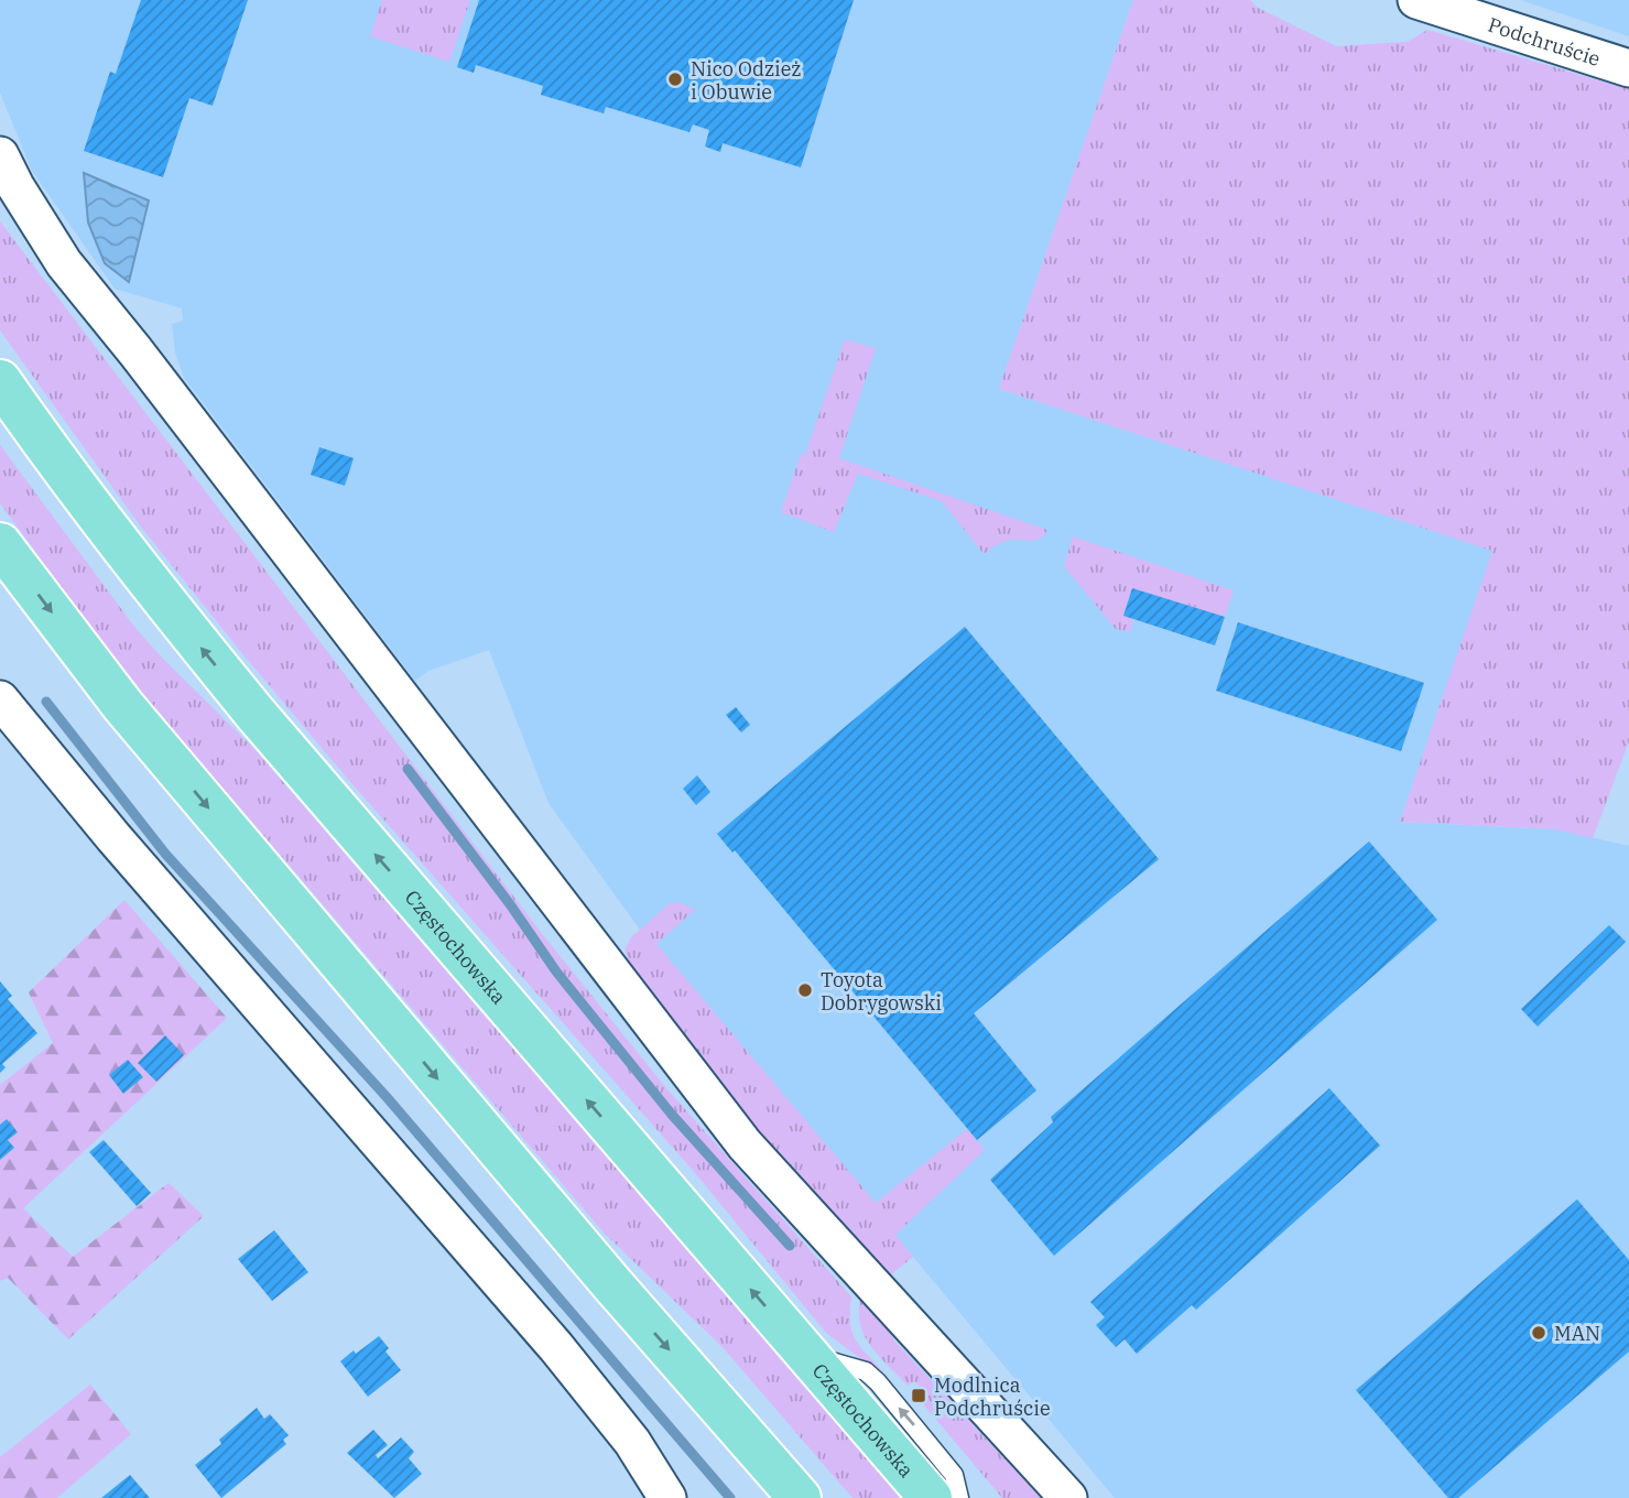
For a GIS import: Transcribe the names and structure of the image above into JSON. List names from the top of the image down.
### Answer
{
  "streets": {
    "main road": ["Częstochowska"],
    "street": ["Podchruście"]
  },
  "places": {
    "other": ["Nico Odzież i Obuwie", "Toyota Dobrygowski", "MAN"],
    "transit": ["Modlnica Podchruście"]
  }
}
